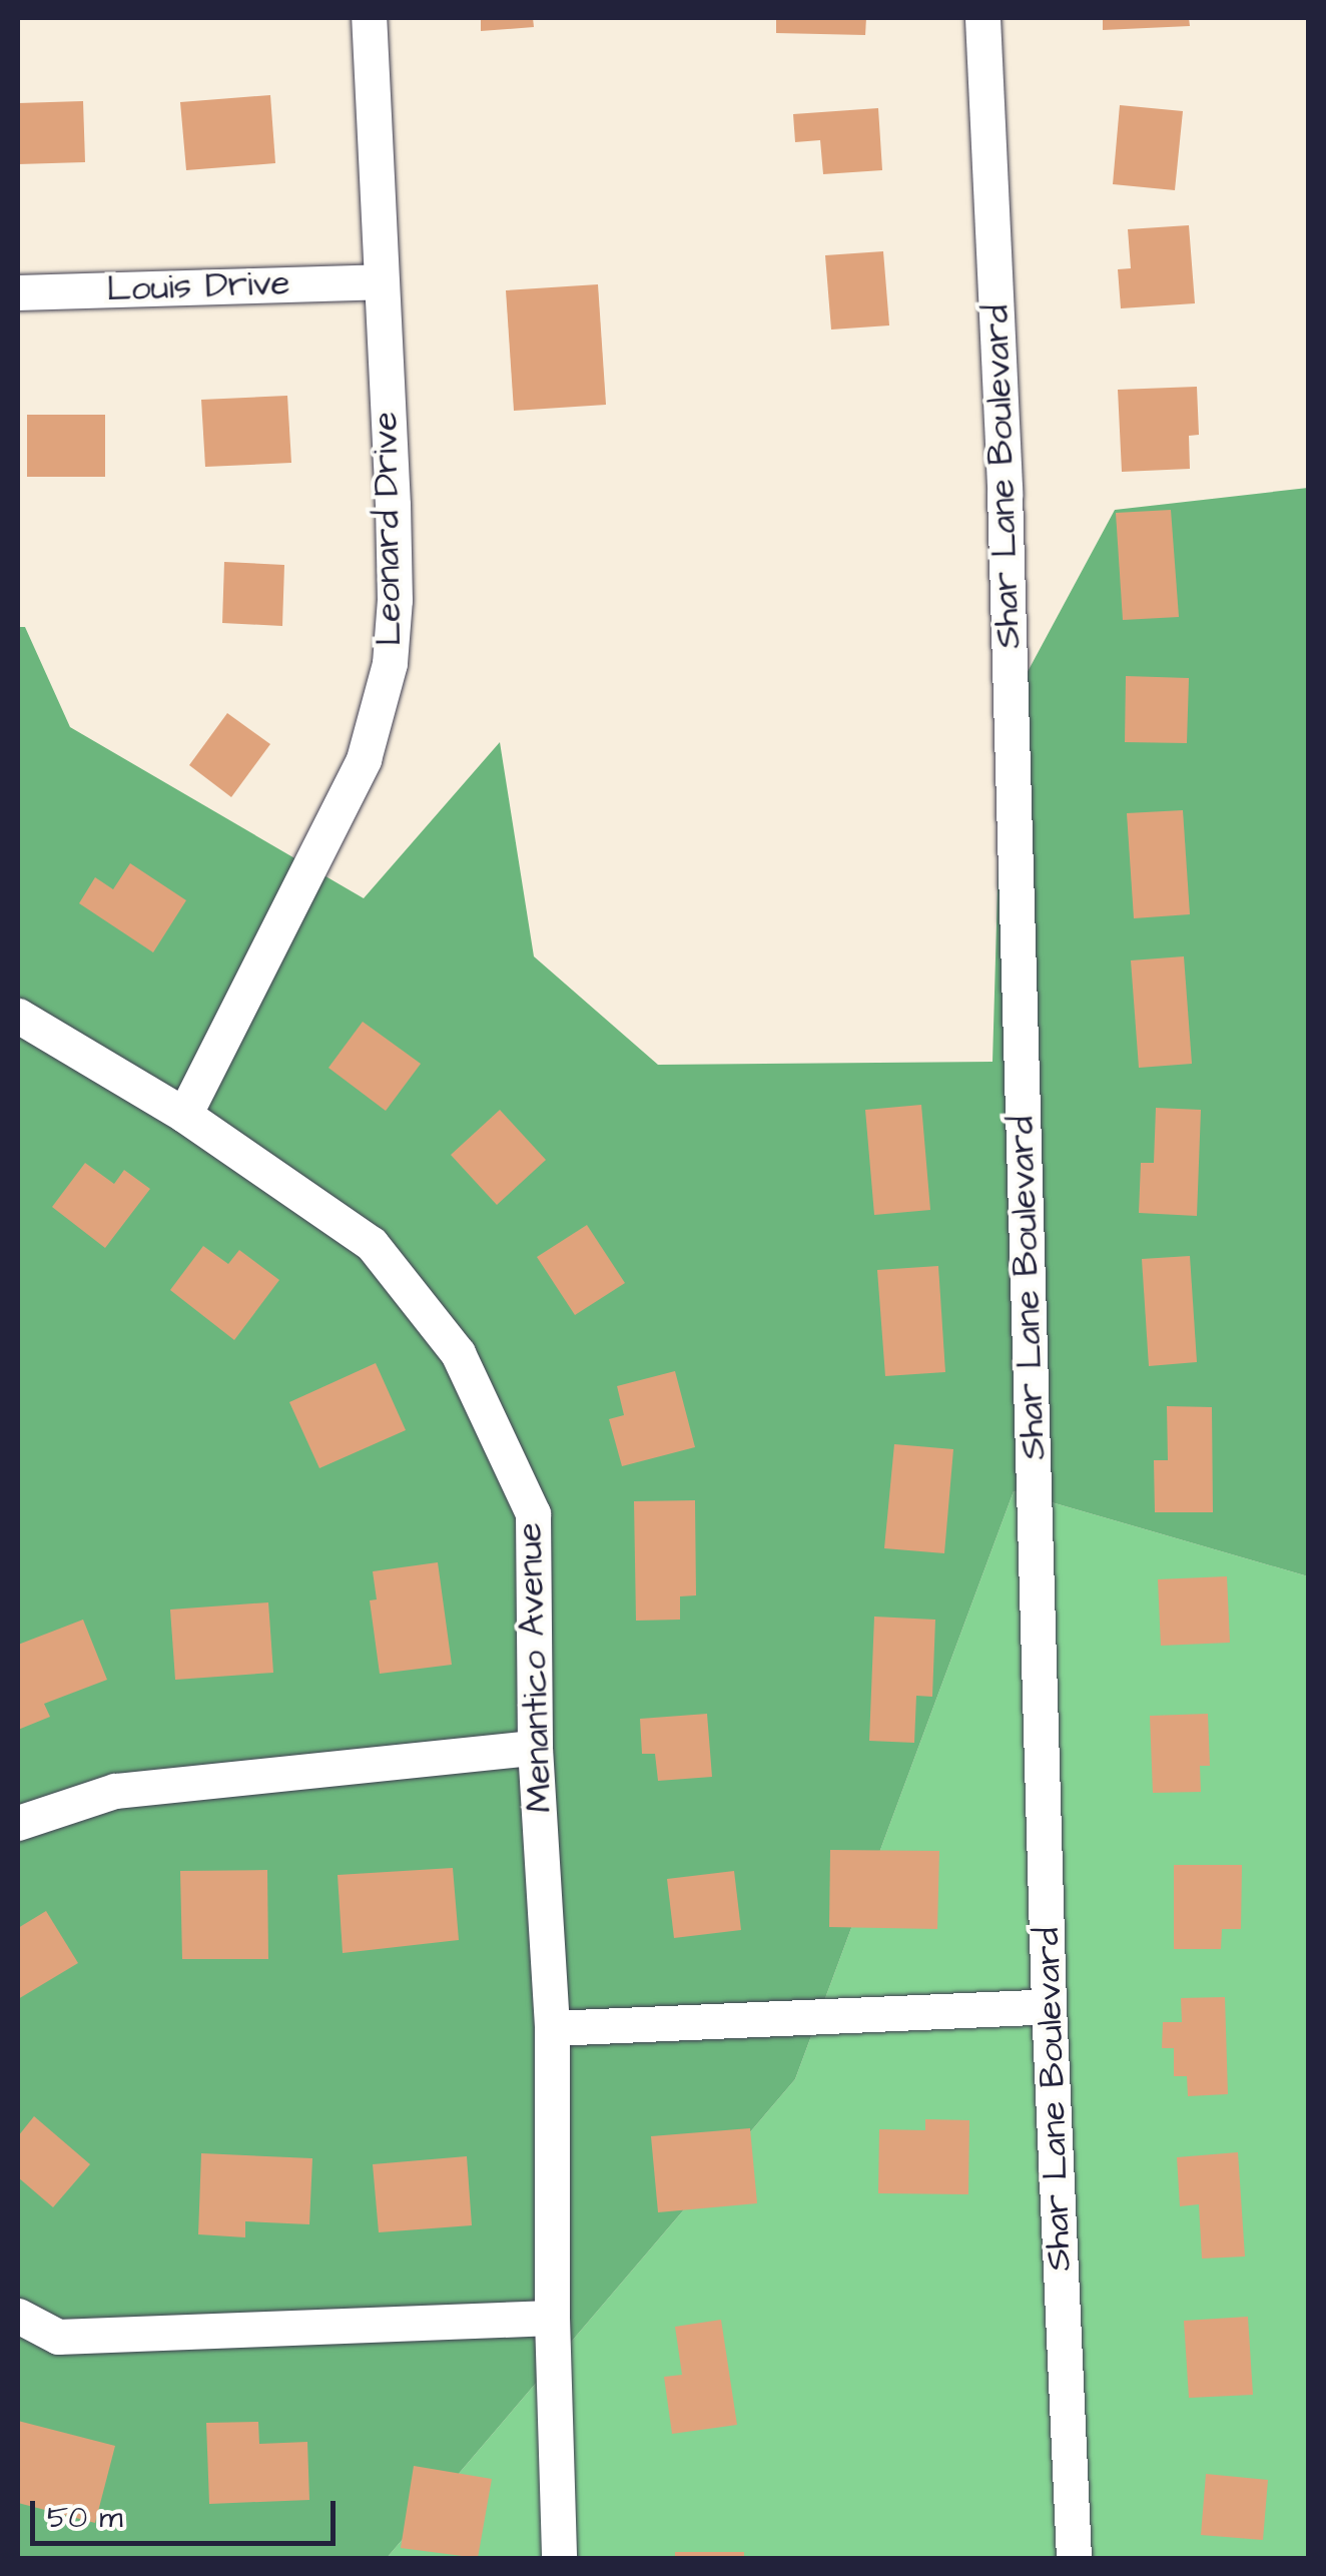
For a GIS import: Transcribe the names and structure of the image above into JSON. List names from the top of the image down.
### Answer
{
  "streets": {
    "street": [
      "Louis Drive",
      "Shar Lane Boulevard",
      "Leonard Drive",
      "Menantico Avenue"
    ]
  },
  "crossings": [
    ["Louis Drive", "Leonard Drive"],
    ["Leonard Drive", "Menantico Avenue"]
  ],
  "scale_bar": "50 m"
}
